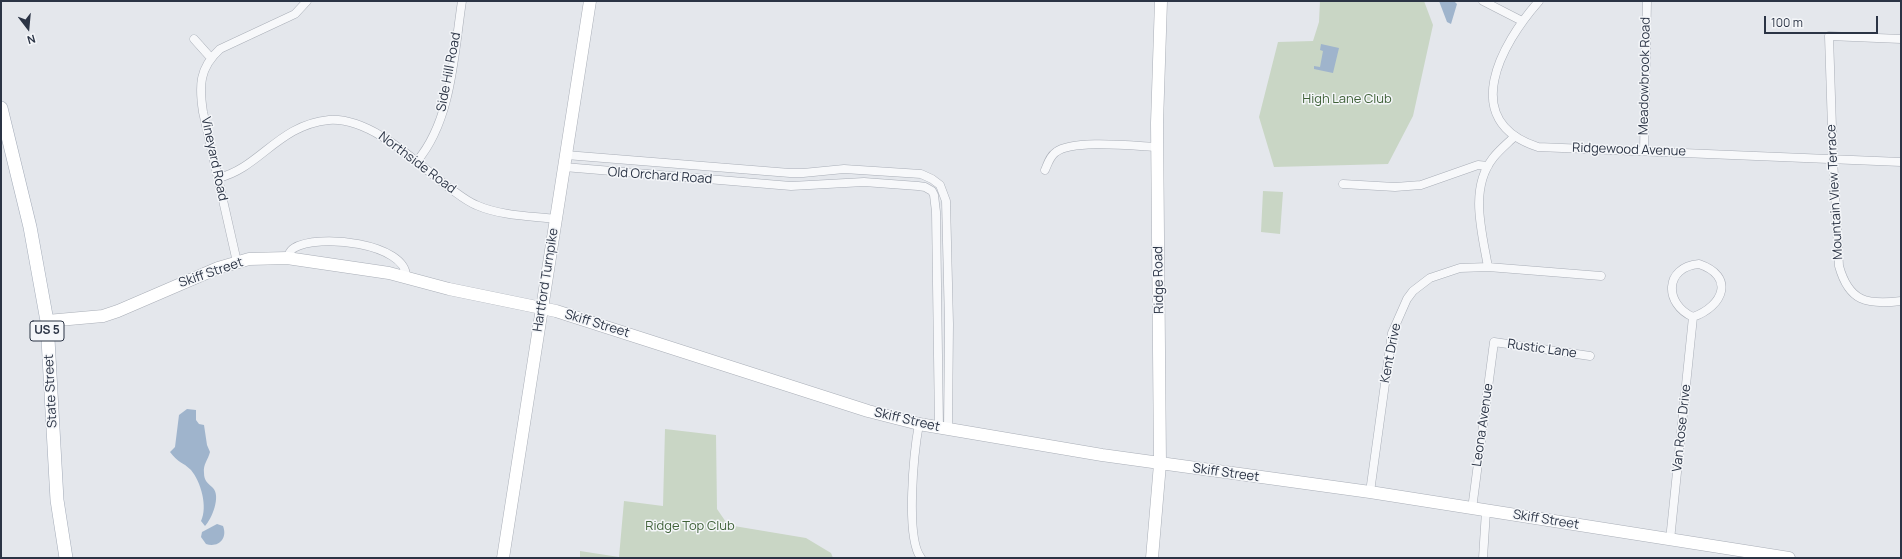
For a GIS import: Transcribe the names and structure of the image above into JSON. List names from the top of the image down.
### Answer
{
  "streets": {
    "main road": [
      "Skiff Street",
      "Hartford Turnpike",
      "Ridge Road",
      "US 5",
      "State Street"
    ],
    "street": [
      "Side Hill Road",
      "Meadowbrook Road",
      "Ridgewood Avenue",
      "Vineyard Road",
      "Northside Road",
      "Old Orchard Road",
      "Mountain View Terrace",
      "Rustic Lane",
      "Kent Drive",
      "Leona Avenue",
      "Van Rose Drive"
    ]
  },
  "crossings": [
    ["Side Hill Road", "Northside Road"],
    ["Meadowbrook Road", "Ridgewood Avenue"],
    ["Ridgewood Avenue", "Mountain View Terrace"],
    ["Vineyard Road", "Northside Road"],
    ["Vineyard Road", "Skiff Street"],
    ["Northside Road", "Hartford Turnpike"],
    ["Old Orchard Road", "Hartford Turnpike"],
    ["Skiff Street", "Hartford Turnpike"],
    ["Skiff Street", "Ridge Road"],
    ["Skiff Street", "Kent Drive"],
    ["Skiff Street", "State Street"],
    ["Skiff Street", "Leona Avenue"],
    ["Skiff Street", "Van Rose Drive"],
    ["Rustic Lane", "Leona Avenue"]
  ],
  "parks": ["High Lane Club", "Ridge Top Club"],
  "scale_bar": "100 m",
  "north": "bottom"
}
